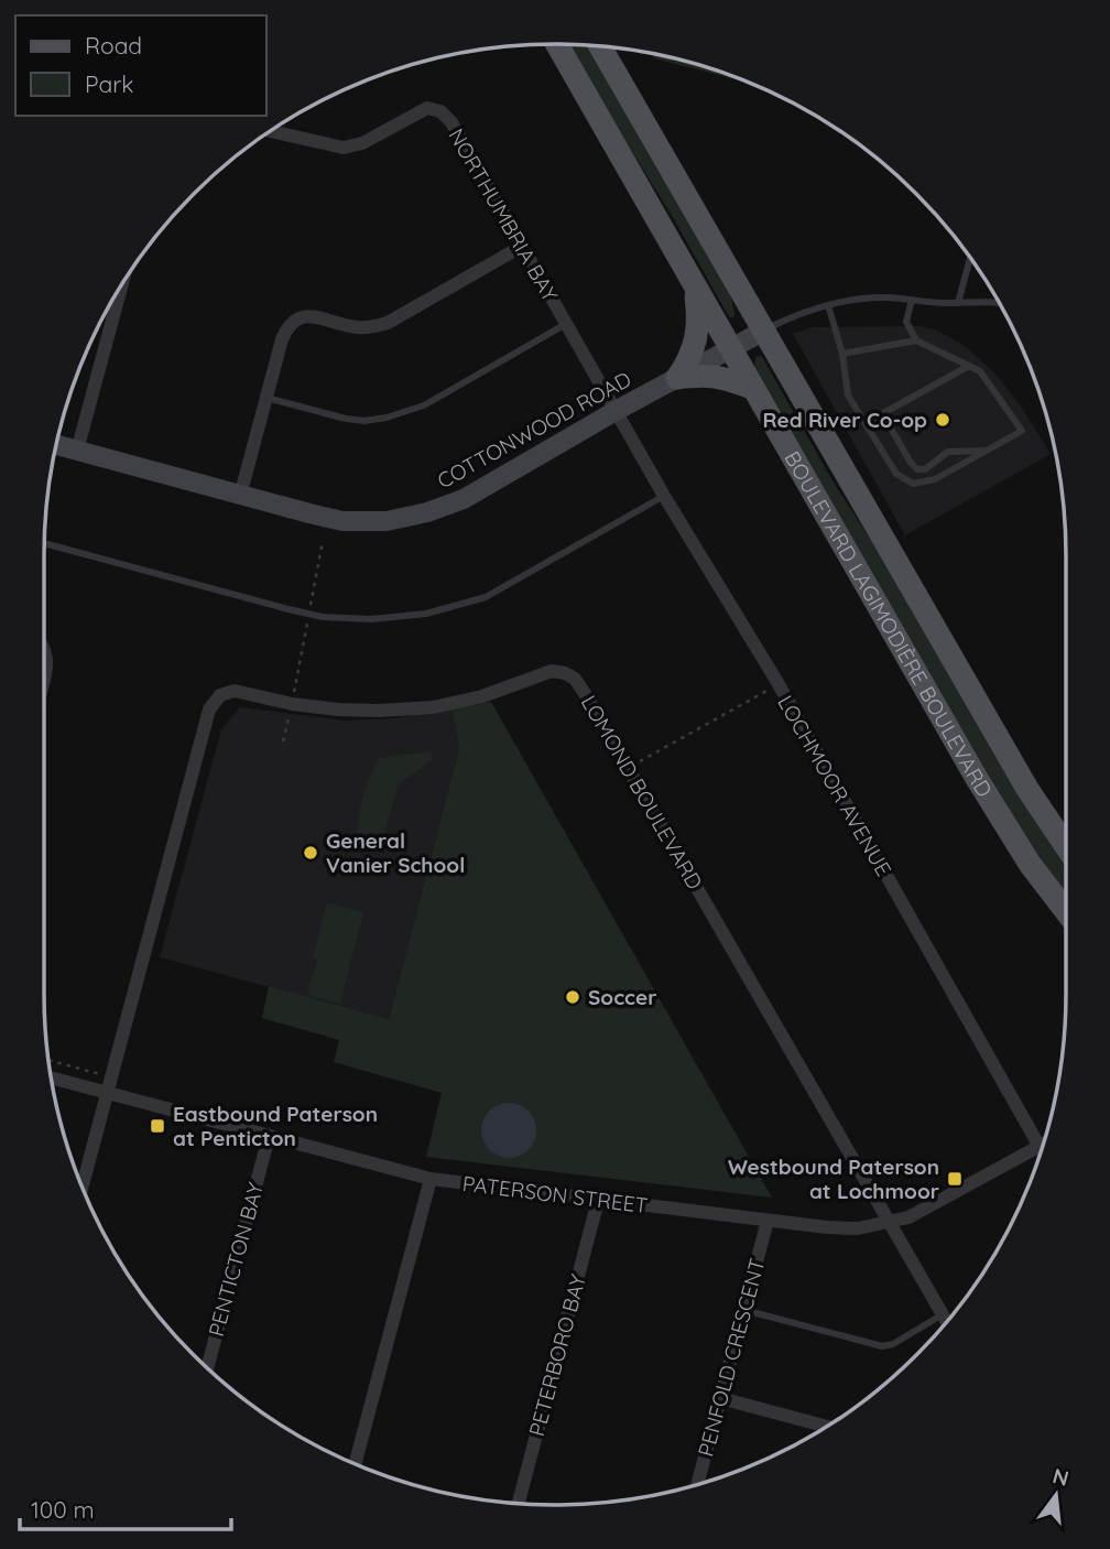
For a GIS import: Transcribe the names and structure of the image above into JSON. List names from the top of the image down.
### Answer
{
  "streets": {
    "main road": ["BOULEVARD LAGIMODIÈRE BOULEVARD"],
    "street": [
      "NORTHUMBRIA BAY",
      "COTTONWOOD ROAD",
      "LOCHMOOR AVENUE",
      "LOMOND BOULEVARD",
      "PATERSON STREET",
      "PENTICTON BAY",
      "PETERBORO BAY",
      "PENFOLD CRESCENT"
    ]
  },
  "crossings": [
    ["NORTHUMBRIA BAY", "COTTONWOOD ROAD"],
    ["NORTHUMBRIA BAY", "LOCHMOOR AVENUE"],
    ["COTTONWOOD ROAD", "BOULEVARD LAGIMODIÈRE BOULEVARD"],
    ["COTTONWOOD ROAD", "LOCHMOOR AVENUE"],
    ["LOCHMOOR AVENUE", "PATERSON STREET"],
    ["LOMOND BOULEVARD", "PATERSON STREET"],
    ["PATERSON STREET", "PENTICTON BAY"],
    ["PATERSON STREET", "PETERBORO BAY"],
    ["PATERSON STREET", "PENFOLD CRESCENT"]
  ],
  "places": {
    "other": ["Red River Co-op", "General Vanier School", "Soccer"],
    "transit": ["Eastbound Paterson at Penticton", "Westbound Paterson at Lochmoor"]
  },
  "legend": ["Road", "Park"],
  "scale_bar": "100 m",
  "north": "top"
}
